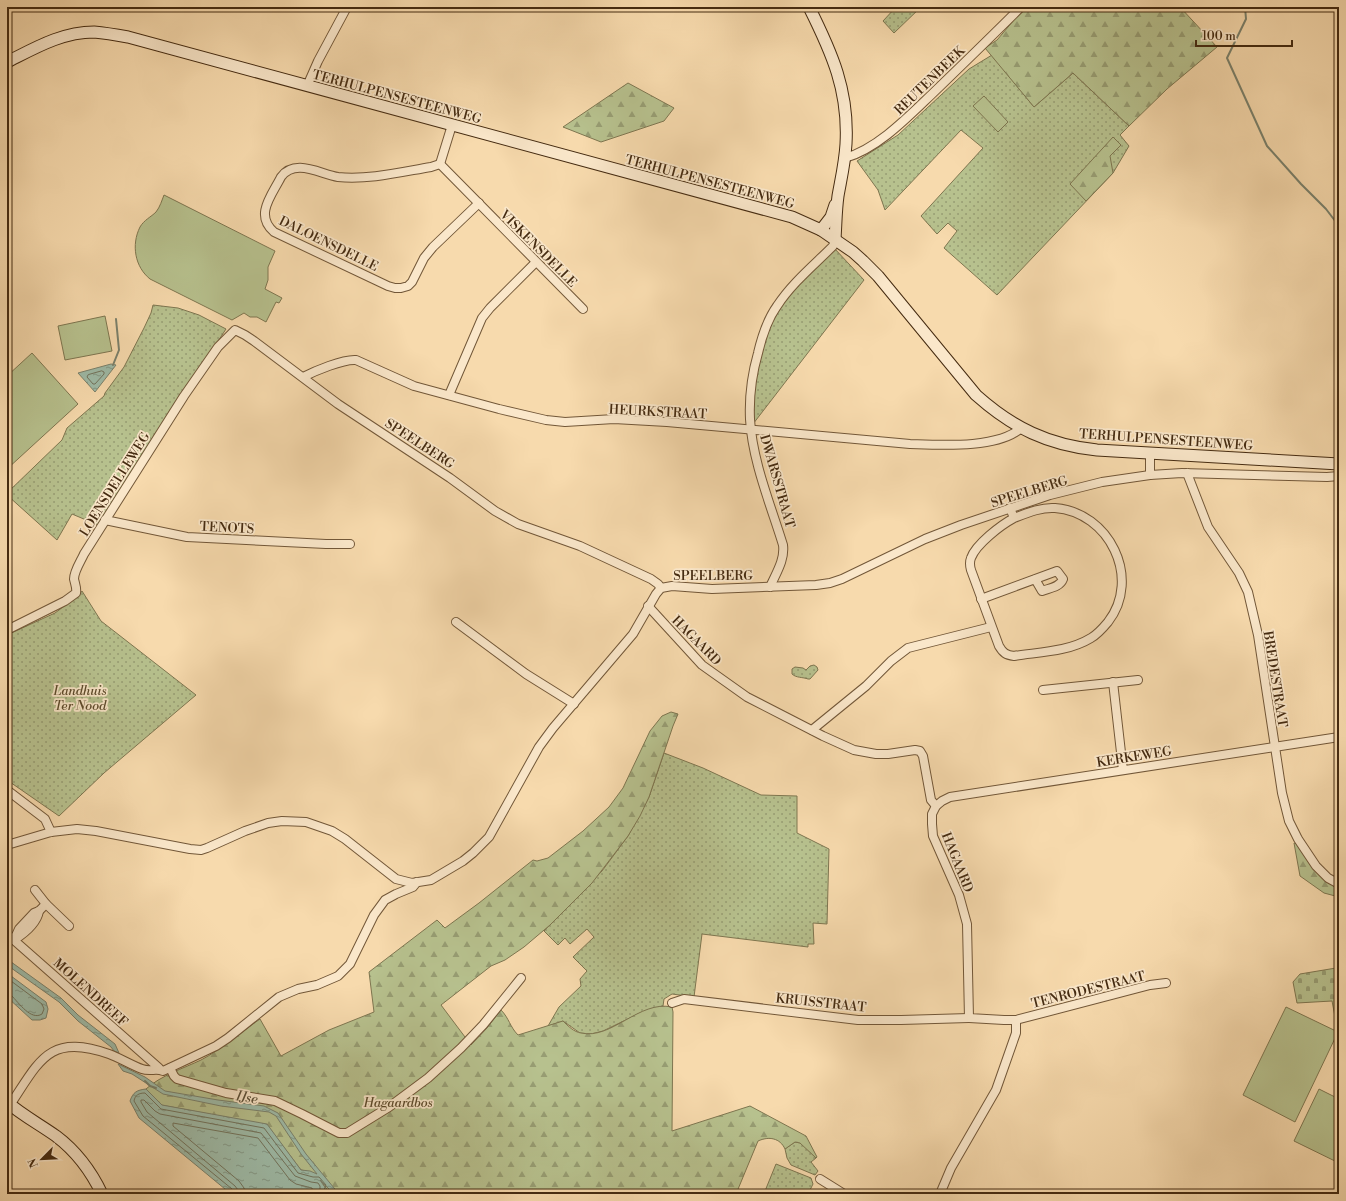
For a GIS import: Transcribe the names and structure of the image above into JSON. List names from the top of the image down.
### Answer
{
  "streets": {
    "main road": ["TERHULPENSESTEENWEG"],
    "street": [
      "REUTENBEEK",
      "DALOENSDELLE",
      "VISKENSDELLE",
      "HEURKSTRAAT",
      "SPEELBERG",
      "DWARSSTRAAT",
      "LOENSDELLEWEG",
      "TENOTS",
      "HAGAARD",
      "BREDESTRAAT",
      "KERKEWEG",
      "TENRODESTRAAT",
      "MOLENDREEF",
      "KRUISSTRAAT"
    ]
  },
  "crossings": [
    ["TERHULPENSESTEENWEG", "HEURKSTRAAT"],
    ["TERHULPENSESTEENWEG", "DWARSSTRAAT"],
    ["DALOENSDELLE", "VISKENSDELLE"],
    ["HEURKSTRAAT", "SPEELBERG"],
    ["HEURKSTRAAT", "DWARSSTRAAT"],
    ["SPEELBERG", "DWARSSTRAAT"],
    ["SPEELBERG", "LOENSDELLEWEG"],
    ["SPEELBERG", "BREDESTRAAT"],
    ["LOENSDELLEWEG", "TENOTS"],
    ["HAGAARD", "KERKEWEG"],
    ["HAGAARD", "KRUISSTRAAT"],
    ["BREDESTRAAT", "KERKEWEG"]
  ],
  "water": ["IJse"],
  "parks": ["Landhuis Ter Nood", "Hagaardbos"],
  "scale_bar": "100 m",
  "north": "bottom left"
}
